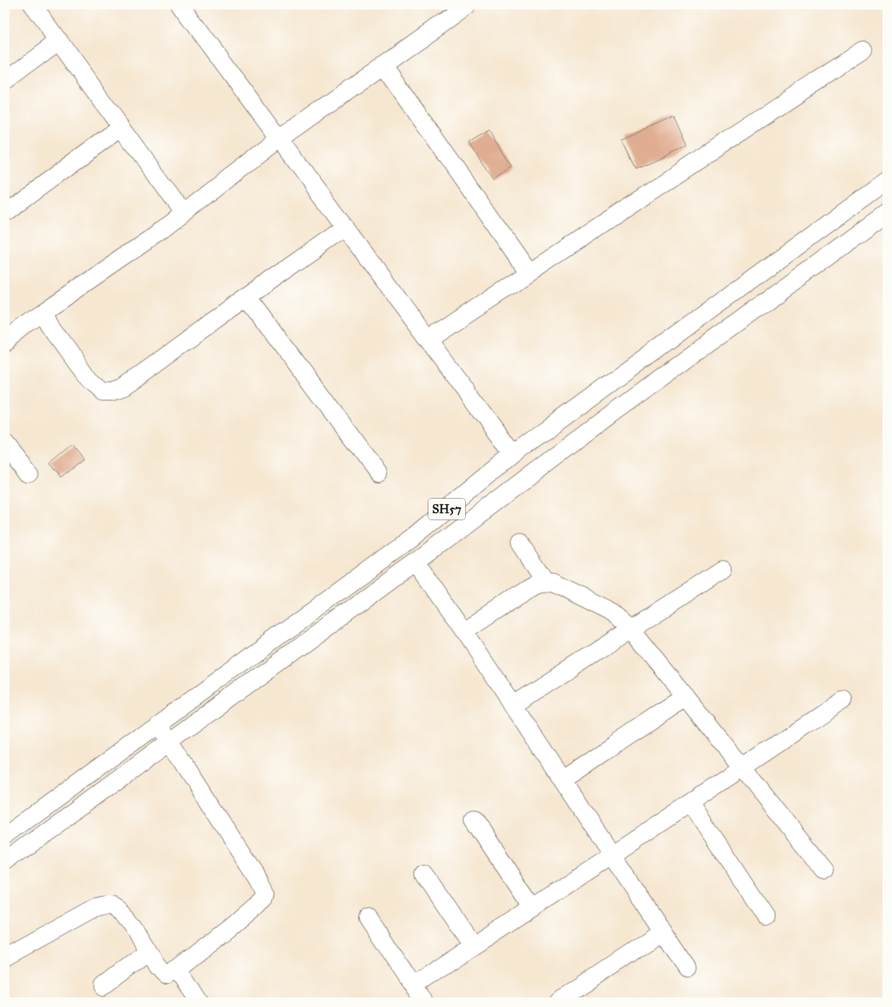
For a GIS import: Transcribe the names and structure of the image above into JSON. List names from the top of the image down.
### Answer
{
  "streets": {
    "street": ["SH57"]
  }
}
